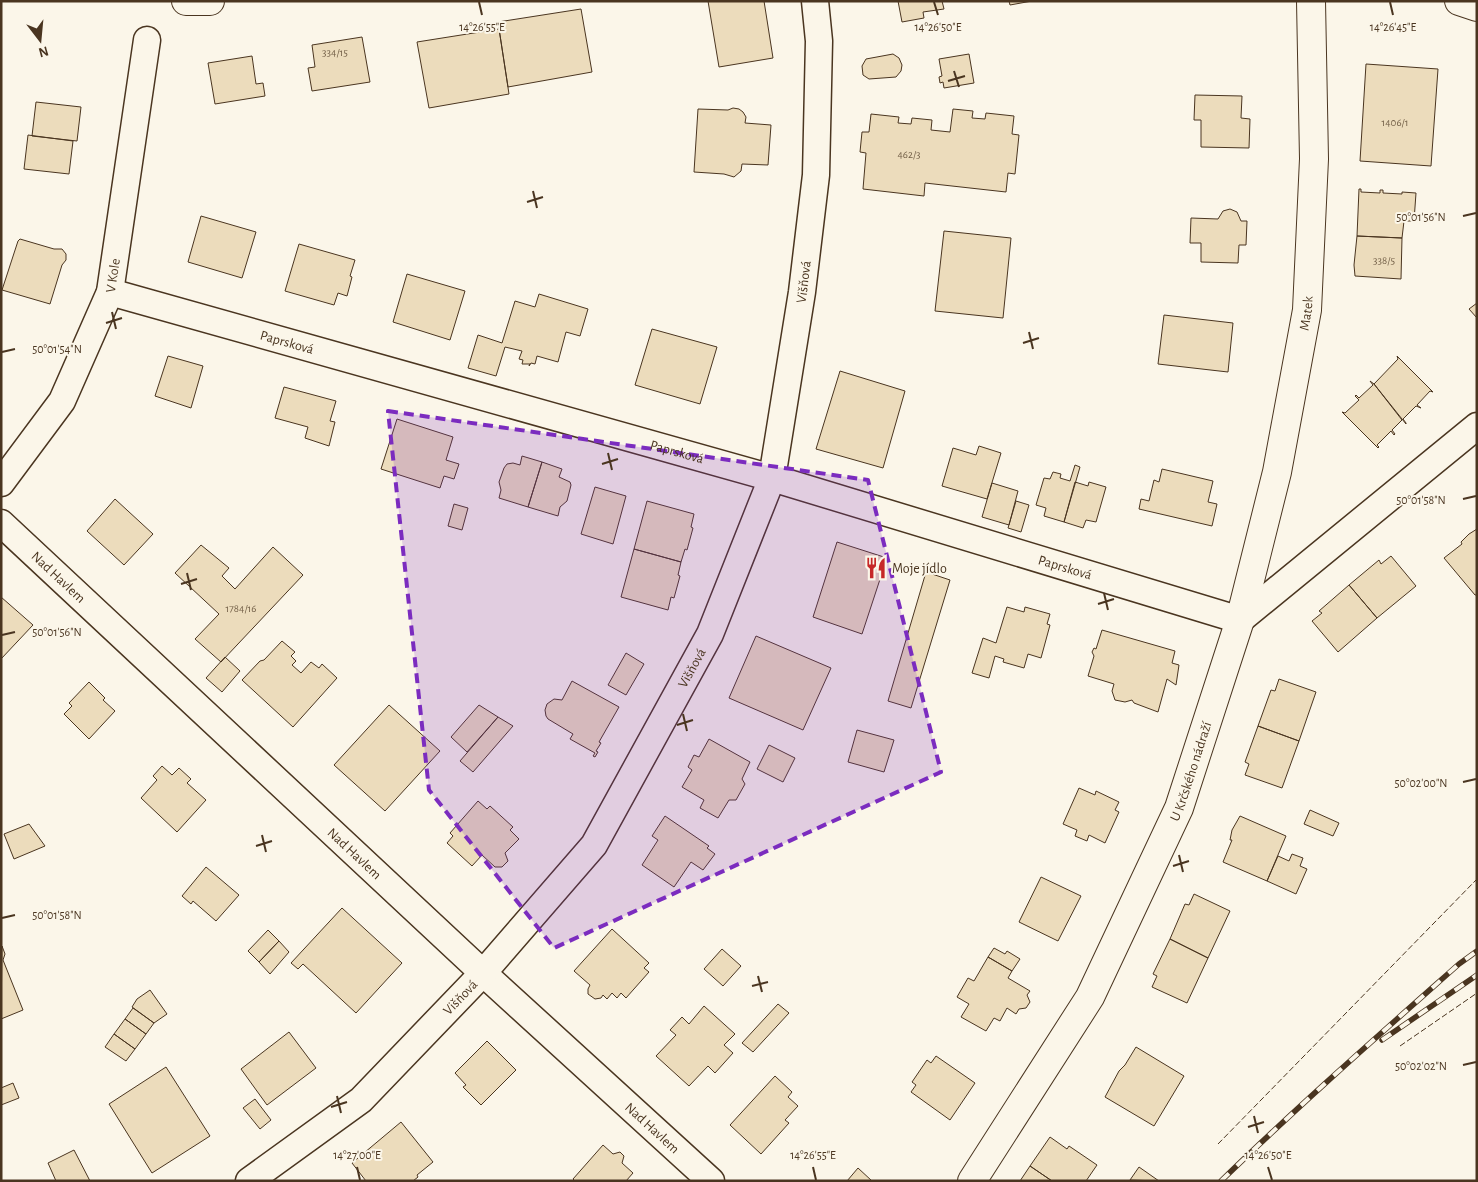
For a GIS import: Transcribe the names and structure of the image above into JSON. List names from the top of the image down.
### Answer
{
  "streets": {
    "street": [
      "V Kole",
      "Višňová",
      "Matek",
      "Paprsková",
      "Nad Havlem",
      "U Krčského nádraží"
    ]
  },
  "crossings": [
    ["V Kole", "Paprsková"],
    ["Višňová", "Paprsková"],
    ["Višňová", "Nad Havlem"],
    ["Matek", "Paprsková"],
    ["Matek", "U Krčského nádraží"],
    ["Paprsková", "U Krčského nádraží"]
  ],
  "places": {
    "restaurant": ["Moje jídlo"]
  },
  "house_numbers": [
    "334/15",
    "1406/1",
    "462/3",
    "338/5",
    "1784/16"
  ],
  "north": "bottom",
  "coordinates": [
    "14°26'55\"E",
    "14°26'50\"E",
    "14°26'45\"E",
    "50°01'56\"N",
    "50°01'54\"N",
    "50°01'58\"N",
    "50°02'00\"N",
    "50°02'02\"N",
    "14°27'00\"E"
  ]
}
